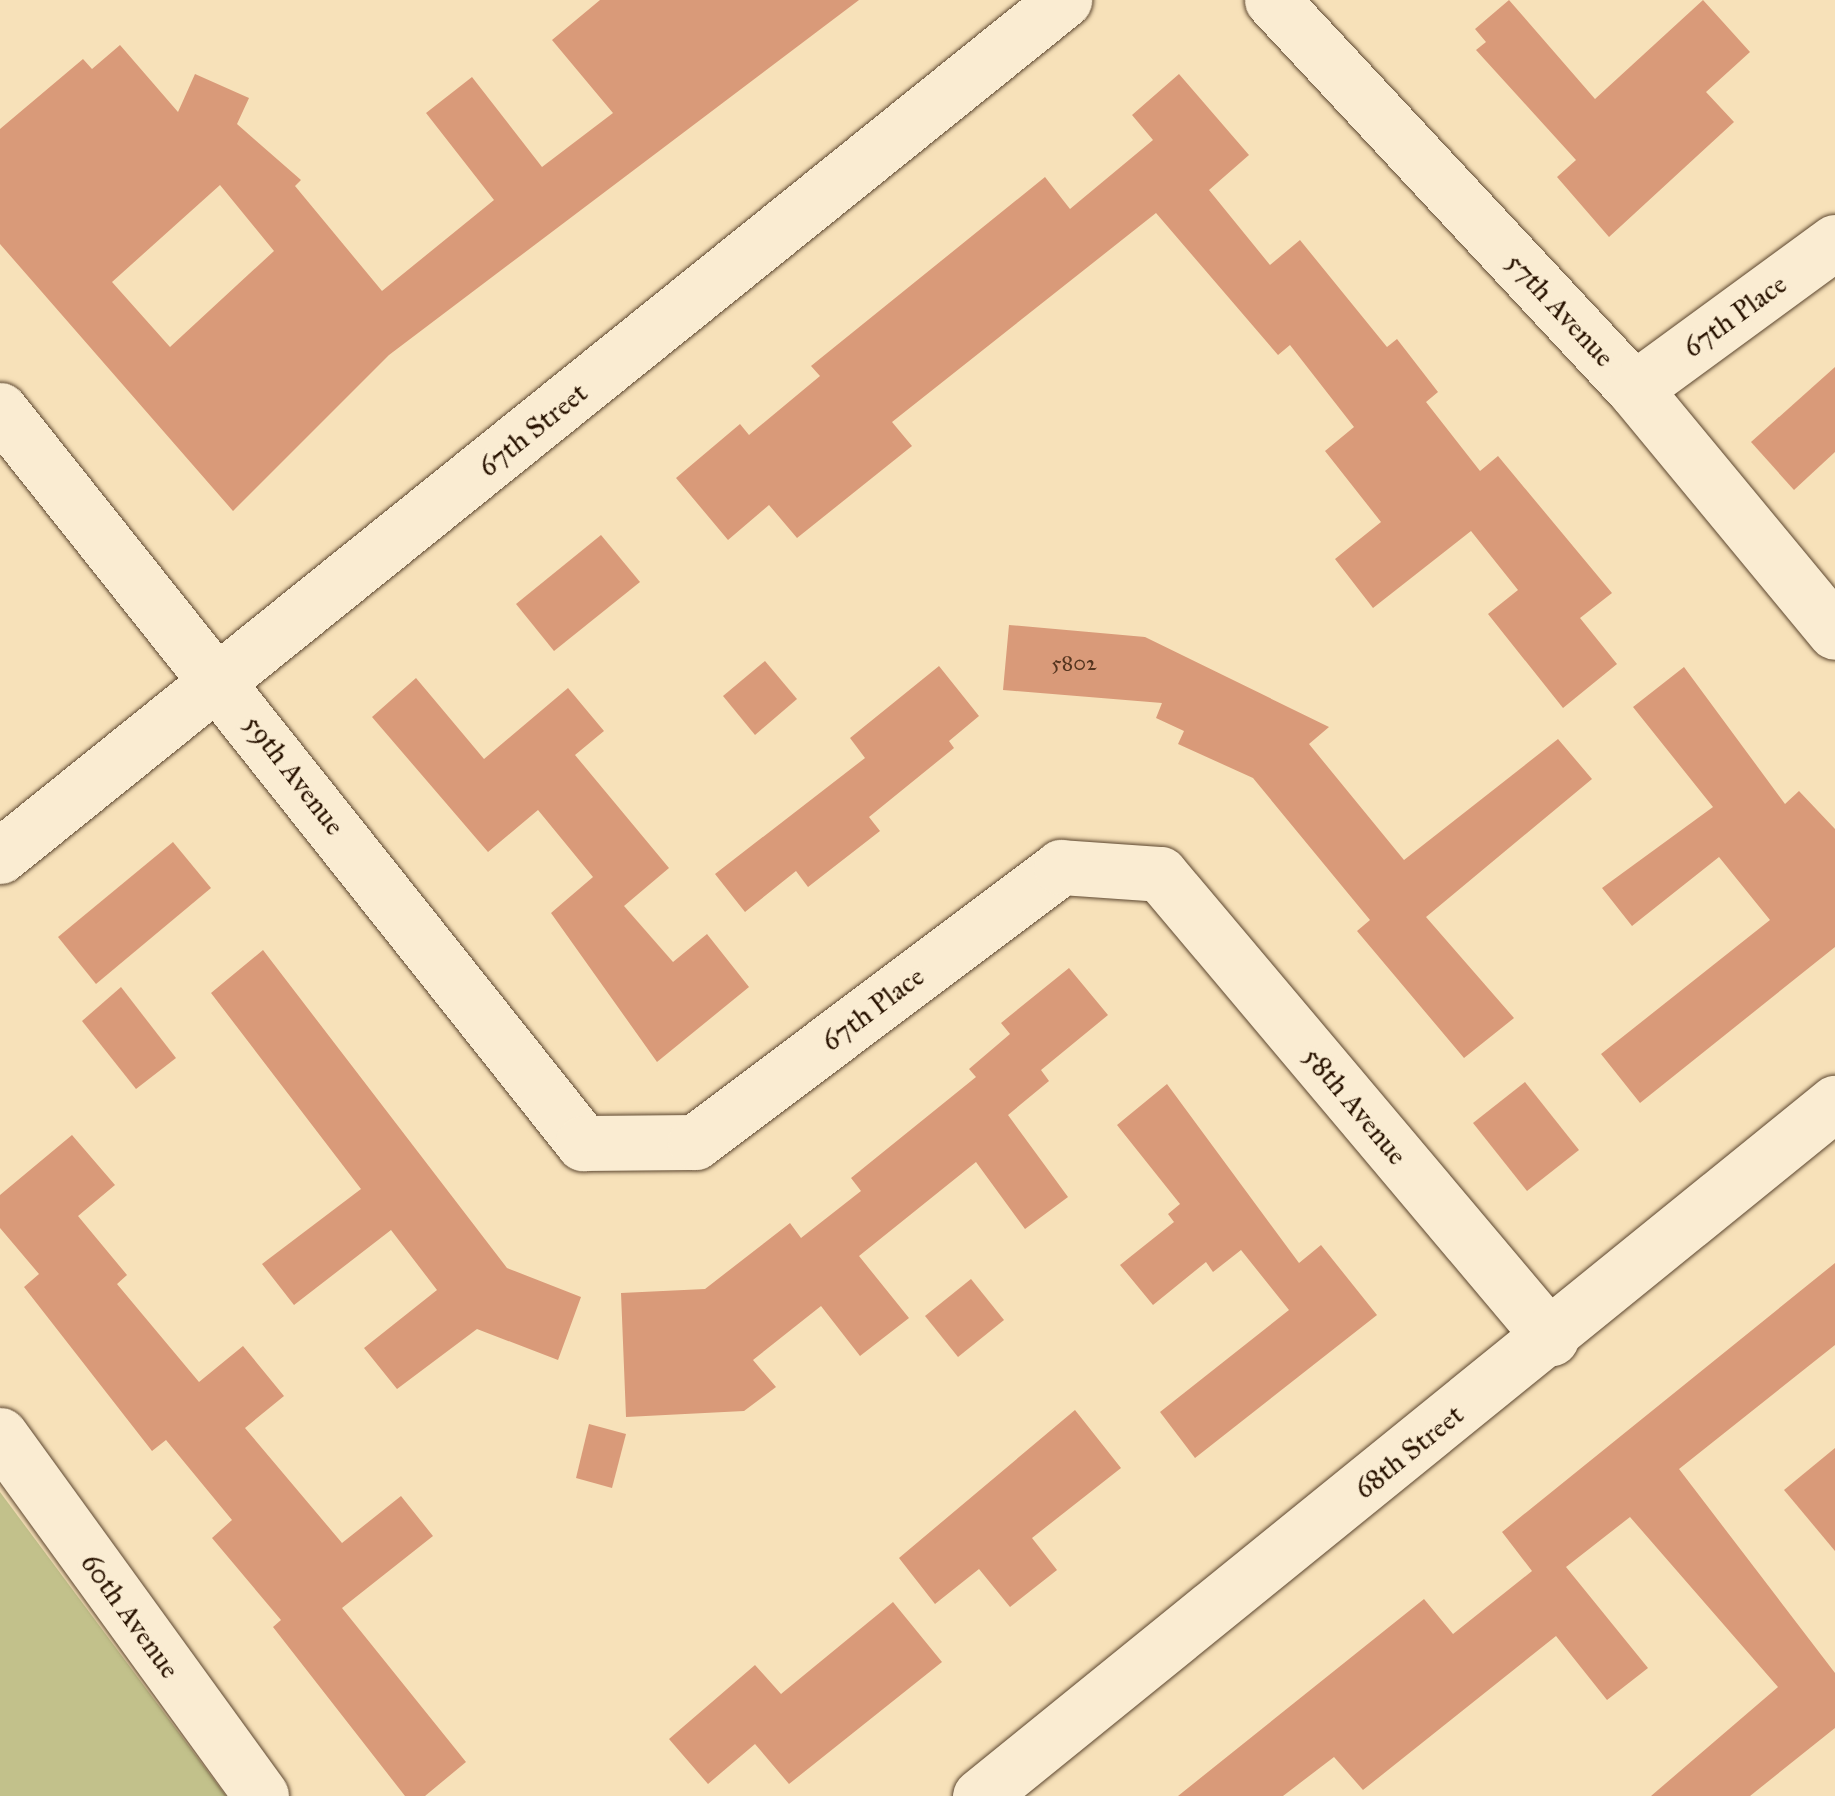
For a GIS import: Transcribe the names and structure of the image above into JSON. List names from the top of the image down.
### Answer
{
  "streets": {
    "street": [
      "57th Avenue",
      "67th Place",
      "67th Street",
      "59th Avenue",
      "58th Avenue",
      "68th Street",
      "60th Avenue"
    ]
  },
  "crossings": [
    ["57th Avenue", "67th Place"],
    ["67th Place", "59th Avenue"],
    ["67th Place", "58th Avenue"],
    ["67th Street", "59th Avenue"],
    ["58th Avenue", "68th Street"]
  ],
  "house_numbers": ["5802"]
}
